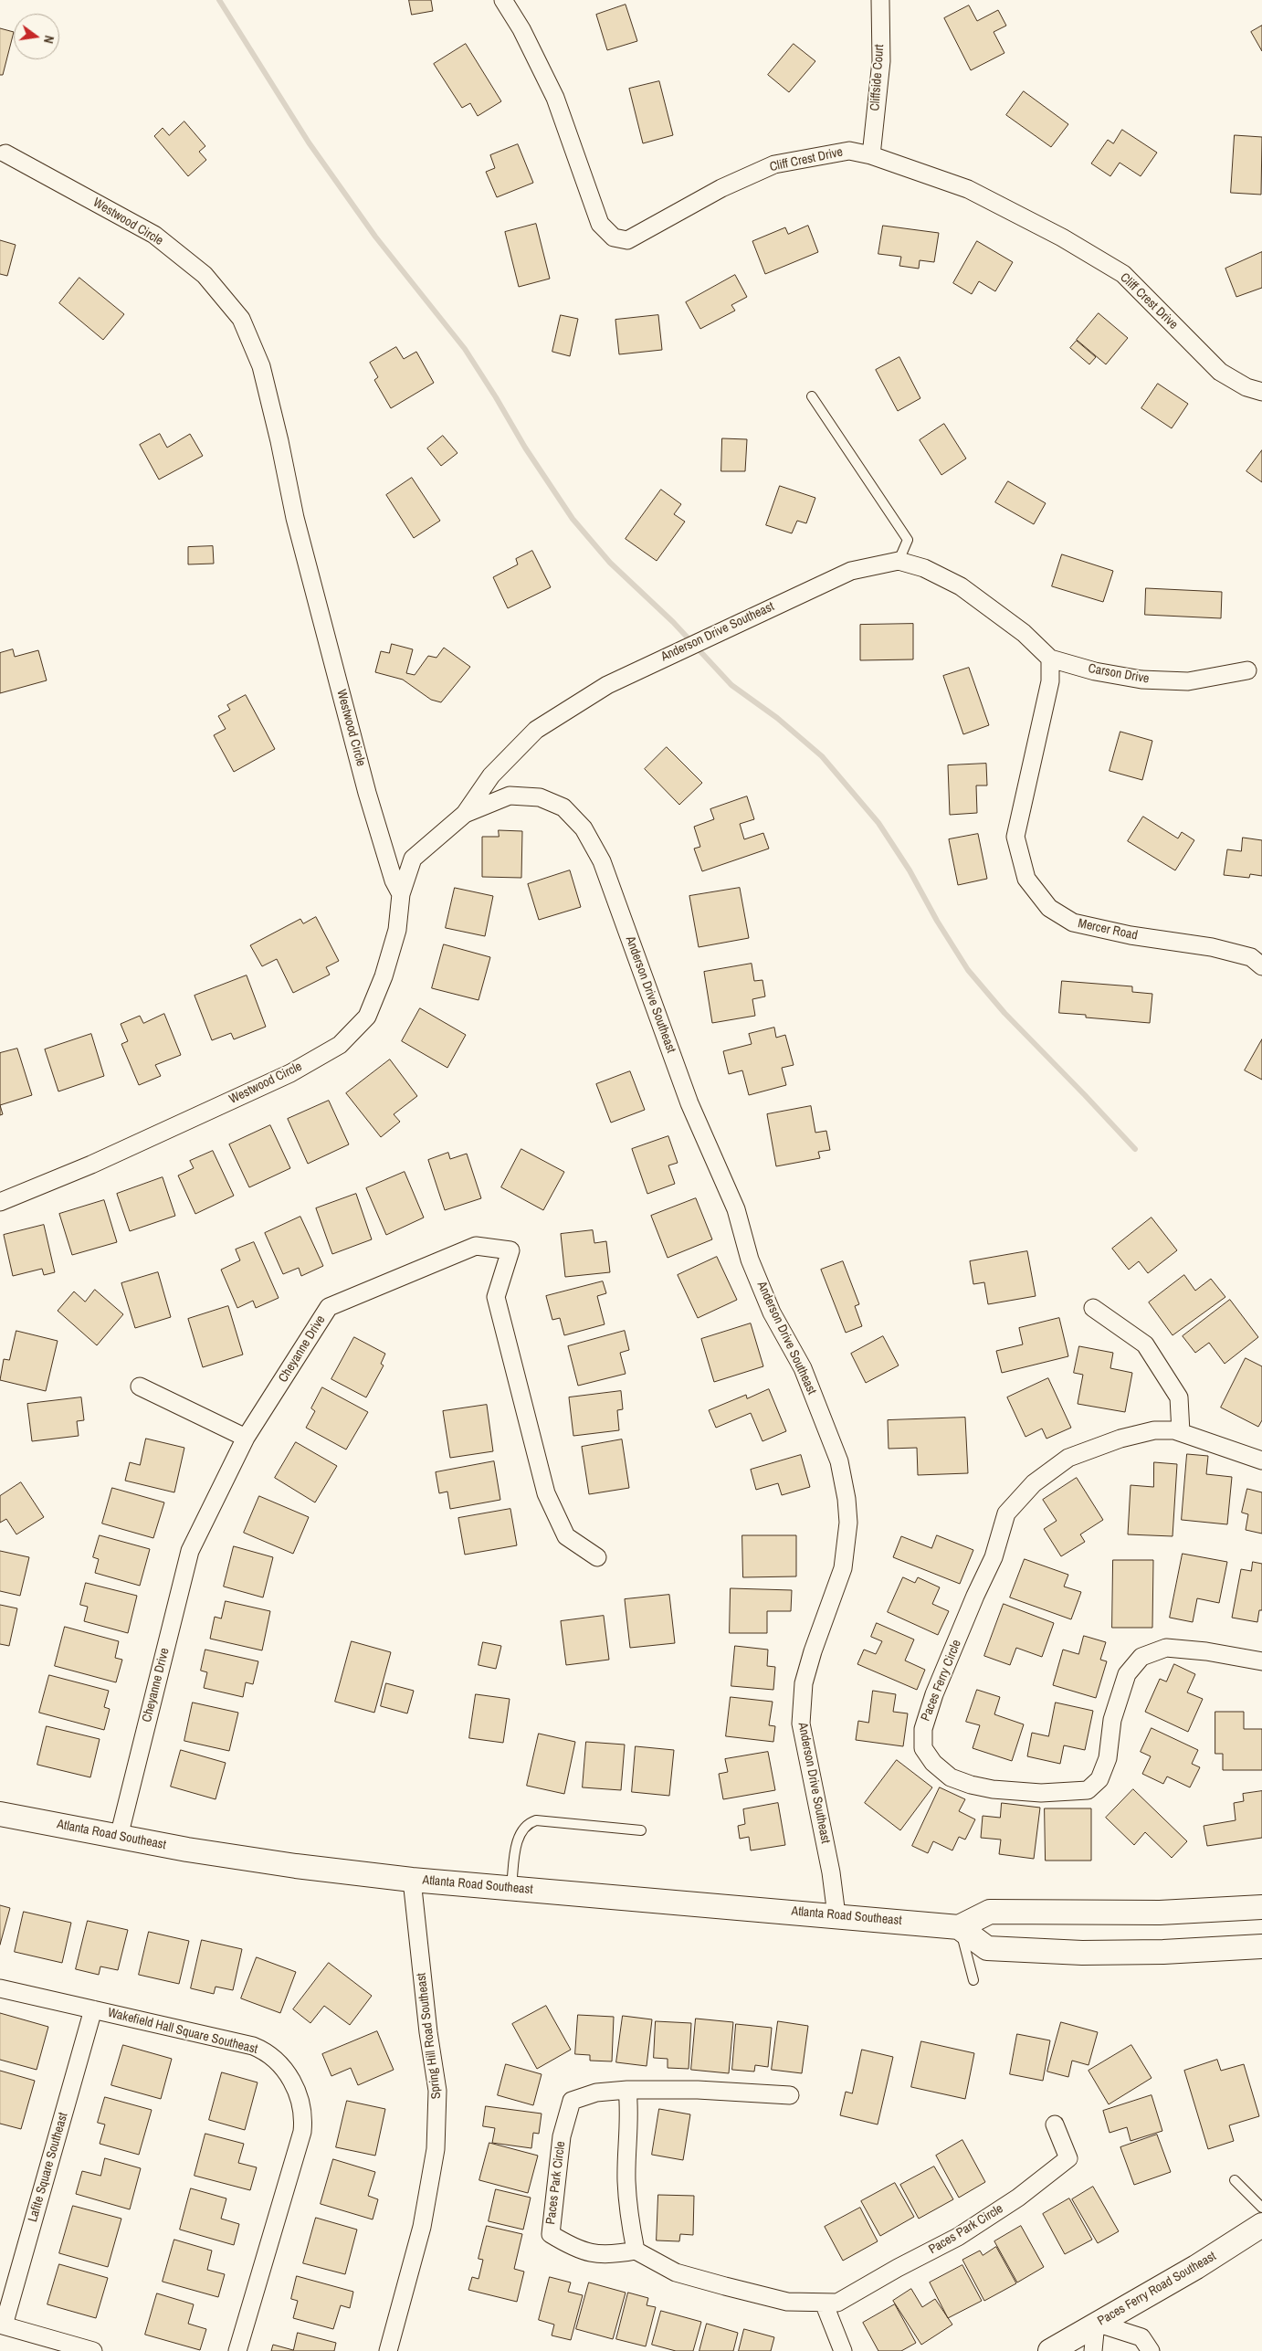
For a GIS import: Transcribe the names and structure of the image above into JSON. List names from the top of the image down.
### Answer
{
  "streets": {
    "main road": ["Atlanta Road Southeast", "Paces Ferry Road Southeast"],
    "street": [
      "Cliffside Court",
      "Cliff Crest Drive",
      "Westwood Circle",
      "Anderson Drive Southeast",
      "Carson Drive",
      "Mercer Road",
      "Cheyanne Drive",
      "Paces Ferry Circle",
      "Wakefield Hall Square Southeast",
      "Spring Hill Road Southeast",
      "Lafite Square Southeast",
      "Paces Park Circle"
    ]
  },
  "crossings": [
    ["Cliffside Court", "Cliff Crest Drive"],
    ["Westwood Circle", "Anderson Drive Southeast"],
    ["Anderson Drive Southeast", "Carson Drive"],
    ["Anderson Drive Southeast", "Atlanta Road Southeast"],
    ["Carson Drive", "Mercer Road"],
    ["Cheyanne Drive", "Atlanta Road Southeast"],
    ["Atlanta Road Southeast", "Spring Hill Road Southeast"],
    ["Wakefield Hall Square Southeast", "Lafite Square Southeast"]
  ],
  "north": "right"
}
